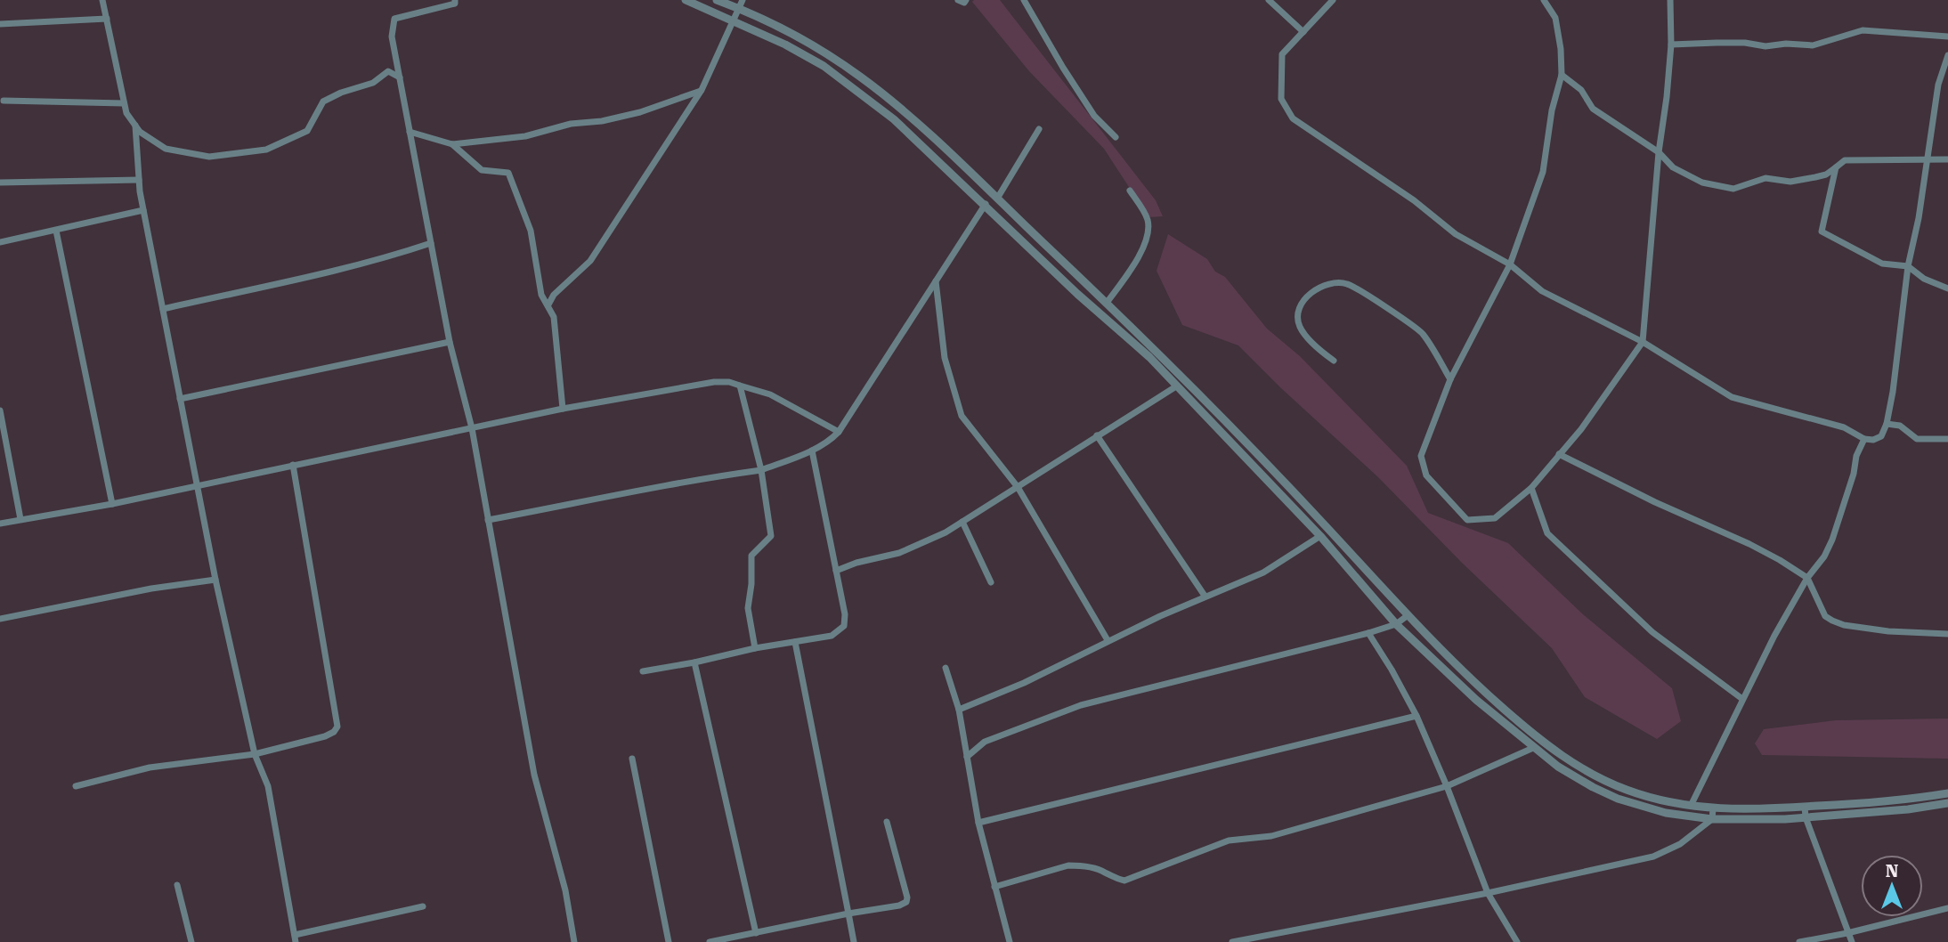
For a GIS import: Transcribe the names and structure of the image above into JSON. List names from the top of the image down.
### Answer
{
  "north": "top"
}
